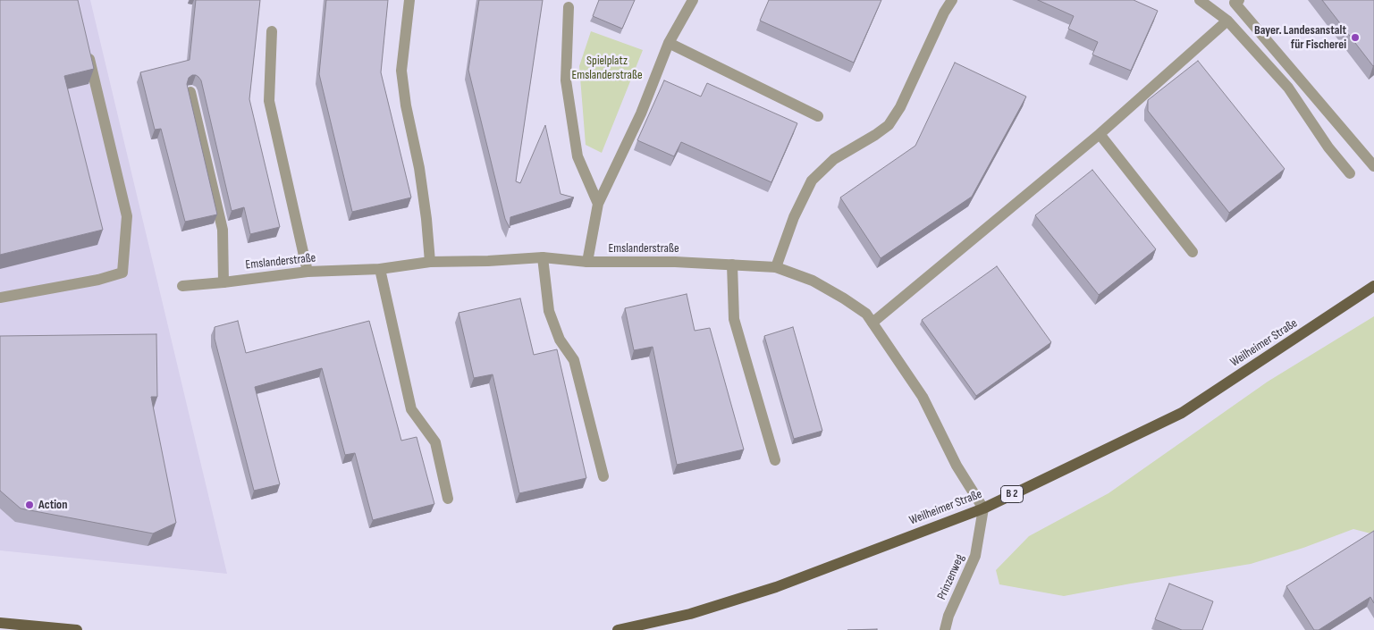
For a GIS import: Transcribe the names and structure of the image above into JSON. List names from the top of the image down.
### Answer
{
  "streets": {
    "main road": ["Weilheimer Straße", "B 2"],
    "street": ["Emslanderstraße", "Prinzenweg"]
  },
  "crossings": [
    ["Emslanderstraße", "Weilheimer Straße"],
    ["Emslanderstraße", "Prinzenweg"],
    ["Weilheimer Straße", "Prinzenweg"]
  ],
  "parks": ["Spielplatz Emslanderstraße"],
  "places": ["Bayer. Landesanstalt für Fischerei", "Action"]
}
